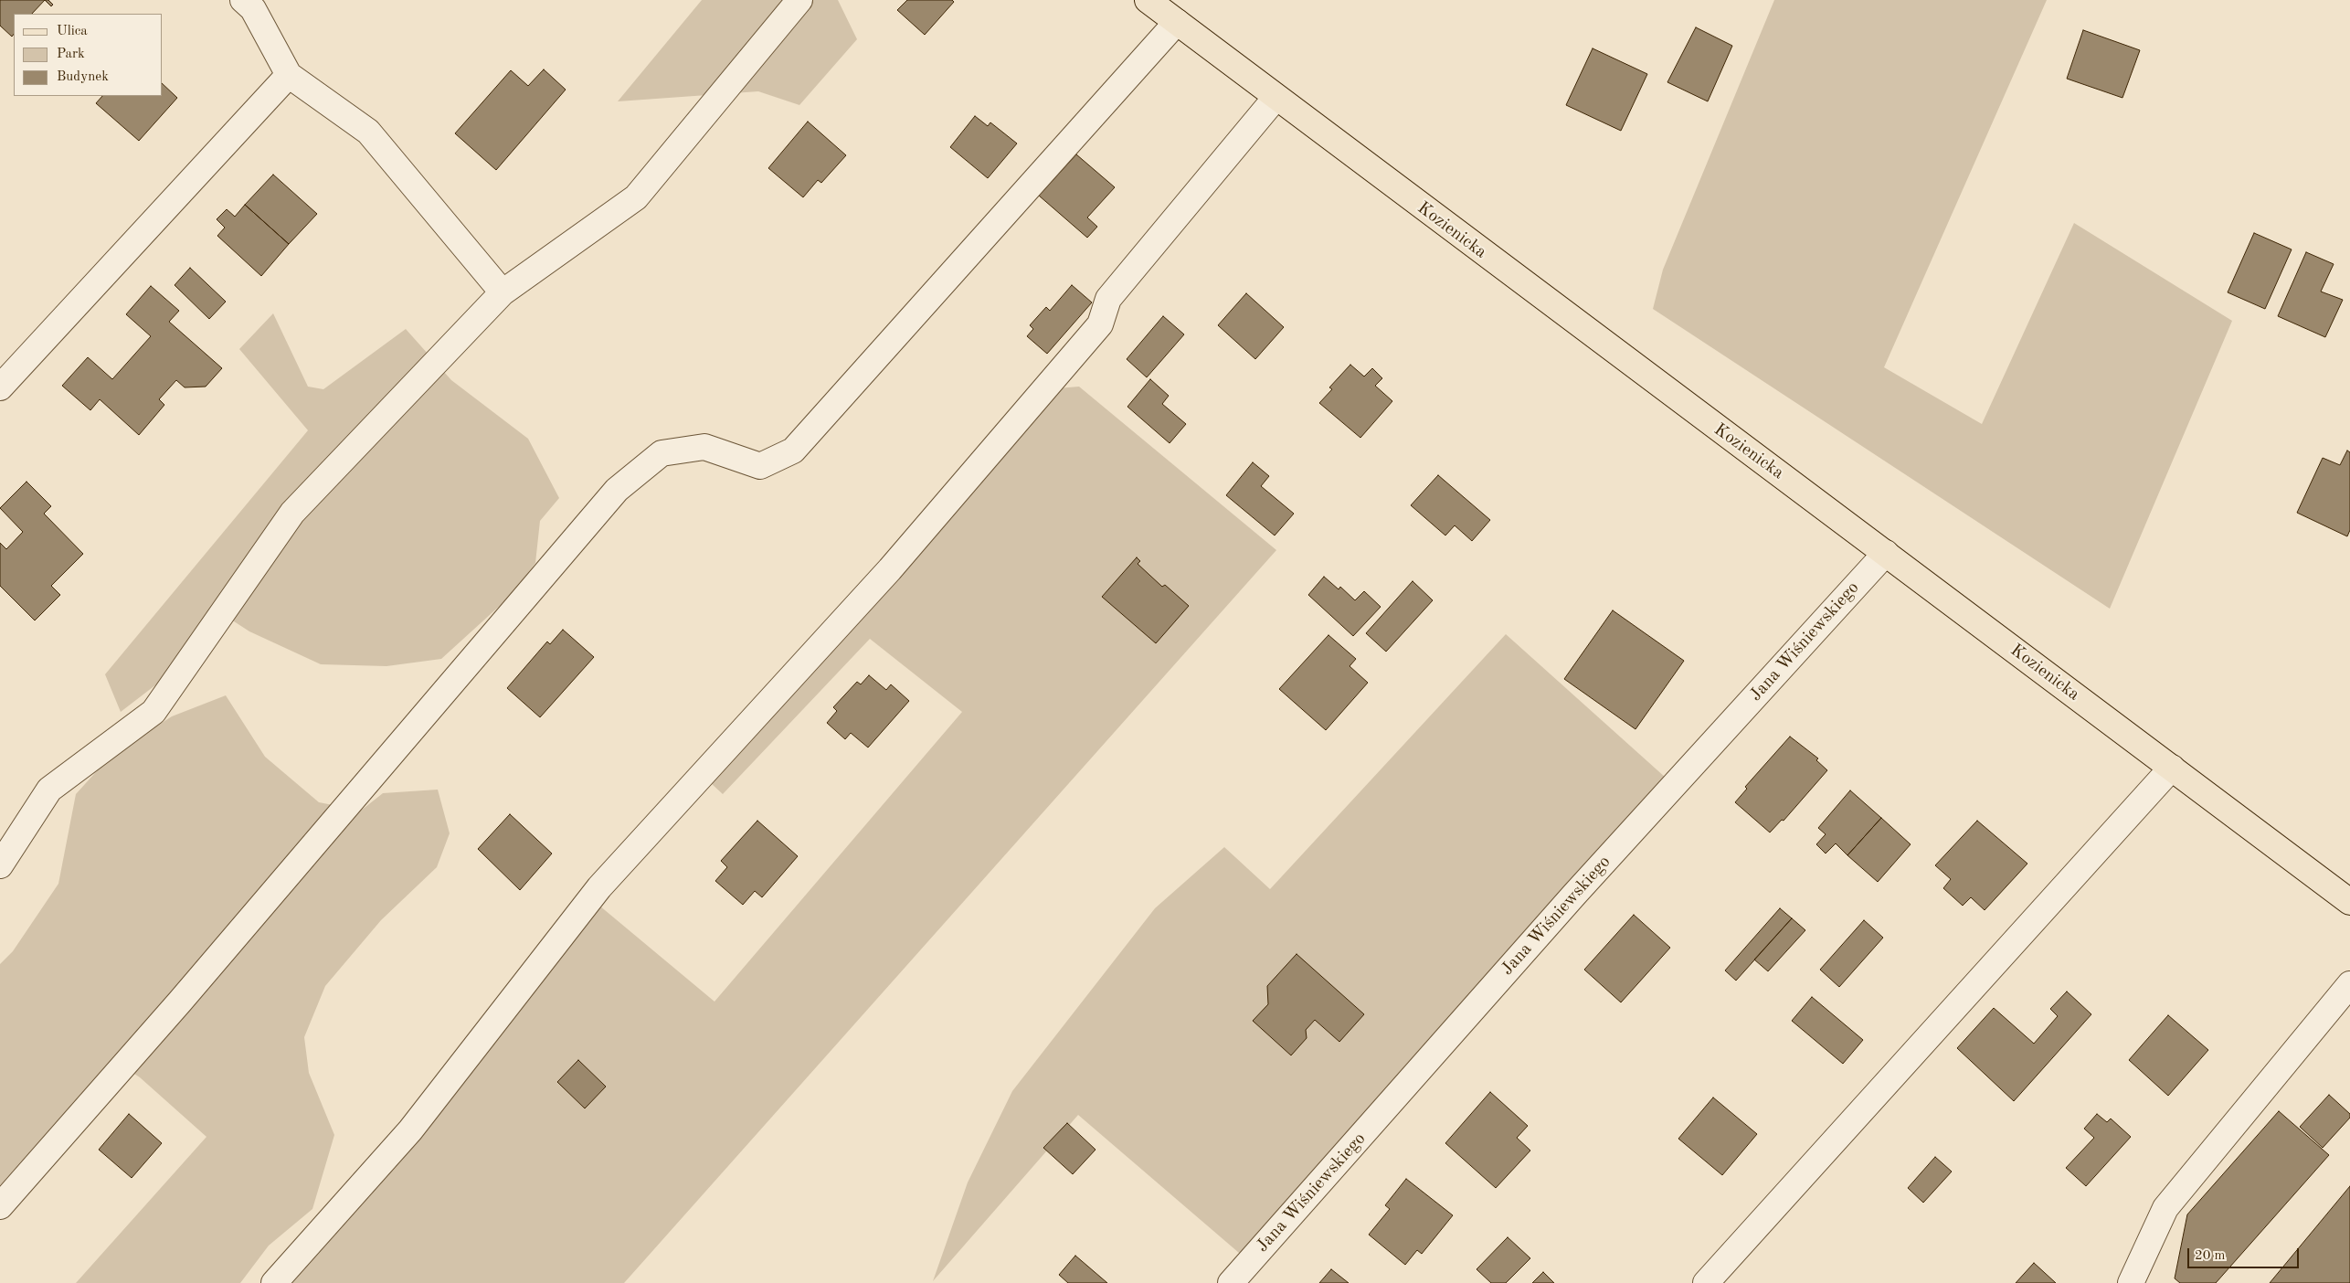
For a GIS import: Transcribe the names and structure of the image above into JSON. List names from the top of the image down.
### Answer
{
  "streets": {
    "main road": ["Kozienicka"],
    "street": ["Jana Wiśniewskiego"]
  },
  "crossings": [
    ["Kozienicka", "Jana Wiśniewskiego"]
  ],
  "legend": ["Ulica", "Park", "Budynek"],
  "scale_bar": "20 m"
}
